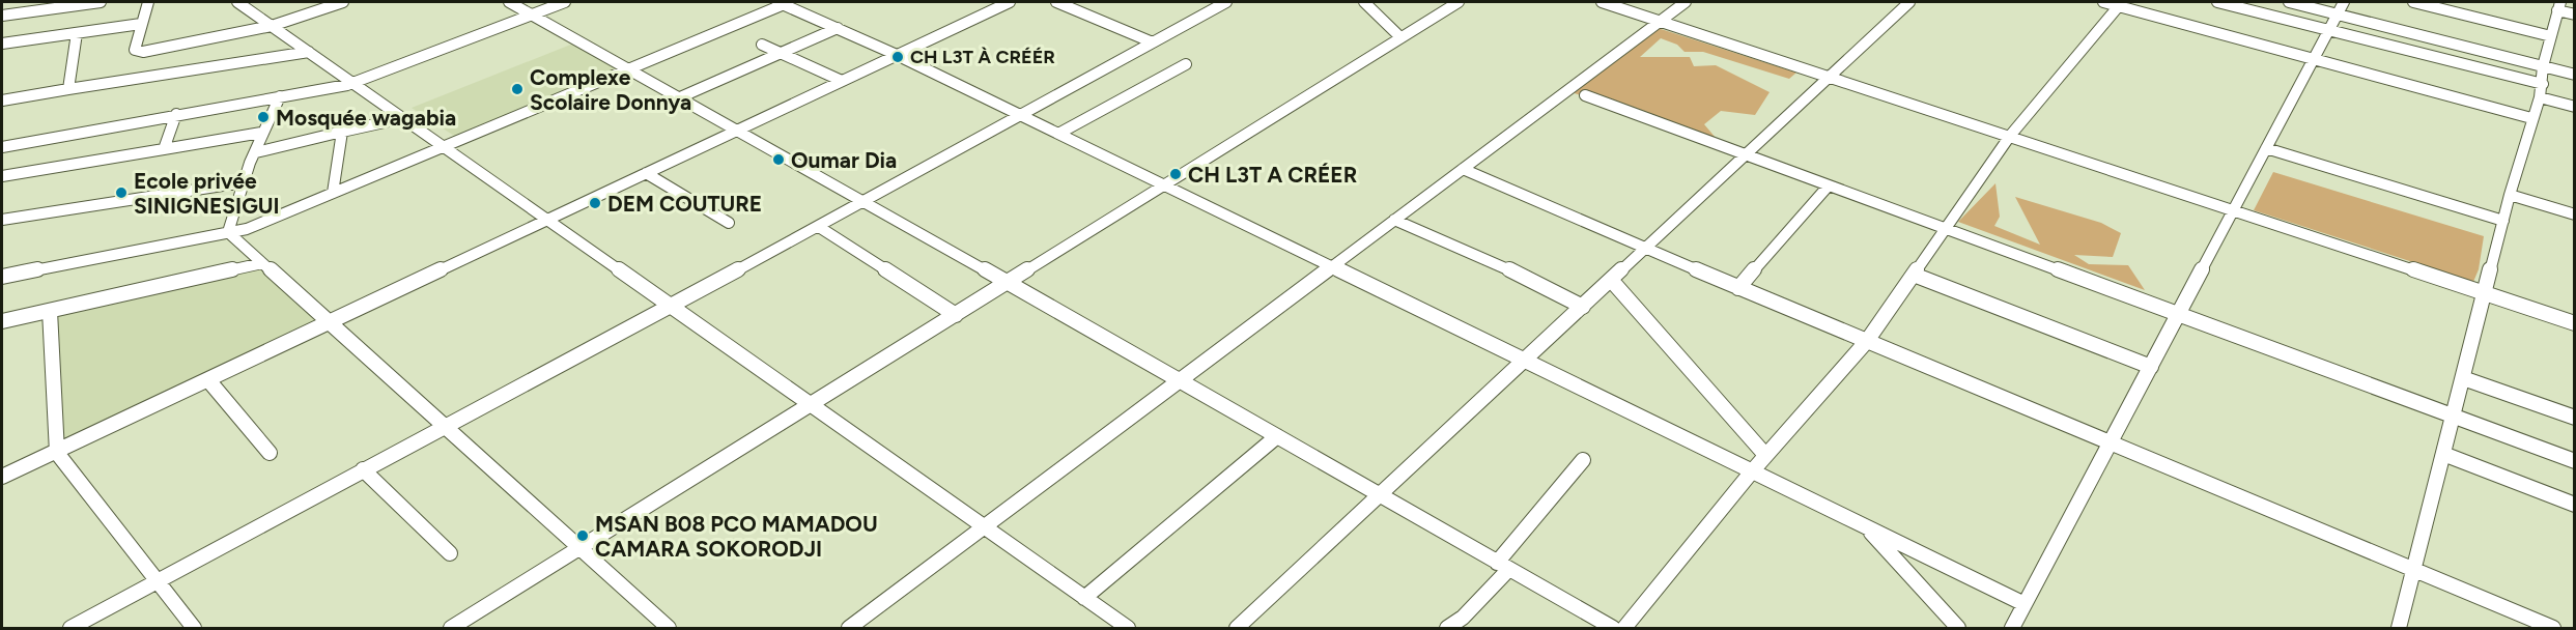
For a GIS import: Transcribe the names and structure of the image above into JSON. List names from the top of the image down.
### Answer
{
  "places": [
    "CH L3T À CRÉÉR",
    "Complexe Scolaire Donnya",
    "Mosquée wagabia",
    "Oumar Dia",
    "CH L3T A CRÉER",
    "Ecole privée SINIGNESIGUI",
    "DEM COUTURE",
    "MSAN B08 PCO MAMADOU CAMARA SOKORODJI"
  ]
}
